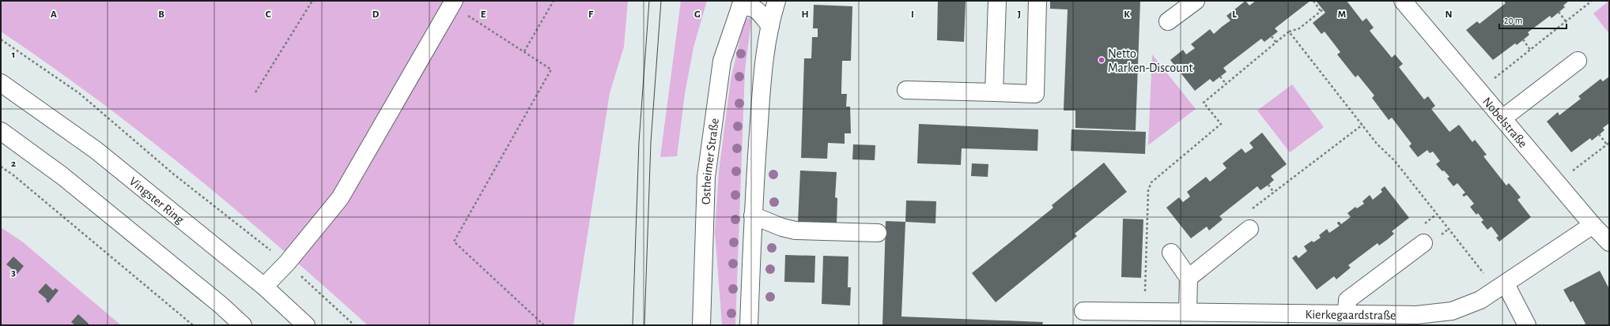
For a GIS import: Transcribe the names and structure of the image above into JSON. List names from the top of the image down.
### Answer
{
  "streets": {
    "main road": [
      "Nobelstraße",
      "Ostheimer Straße",
      "Vingster Ring",
      "Kierkegaardstraße"
    ]
  },
  "crossings": [
    ["Nobelstraße", "Kierkegaardstraße"]
  ],
  "places": ["Netto Marken-Discount"],
  "scale_bar": "20 m",
  "grid": {
    "columns": [
      "A",
      "B",
      "C",
      "D",
      "E",
      "F",
      "G",
      "H",
      "I",
      "J",
      "K",
      "L",
      "M",
      "N"
    ],
    "rows": ["1", "2", "3"]
  }
}
